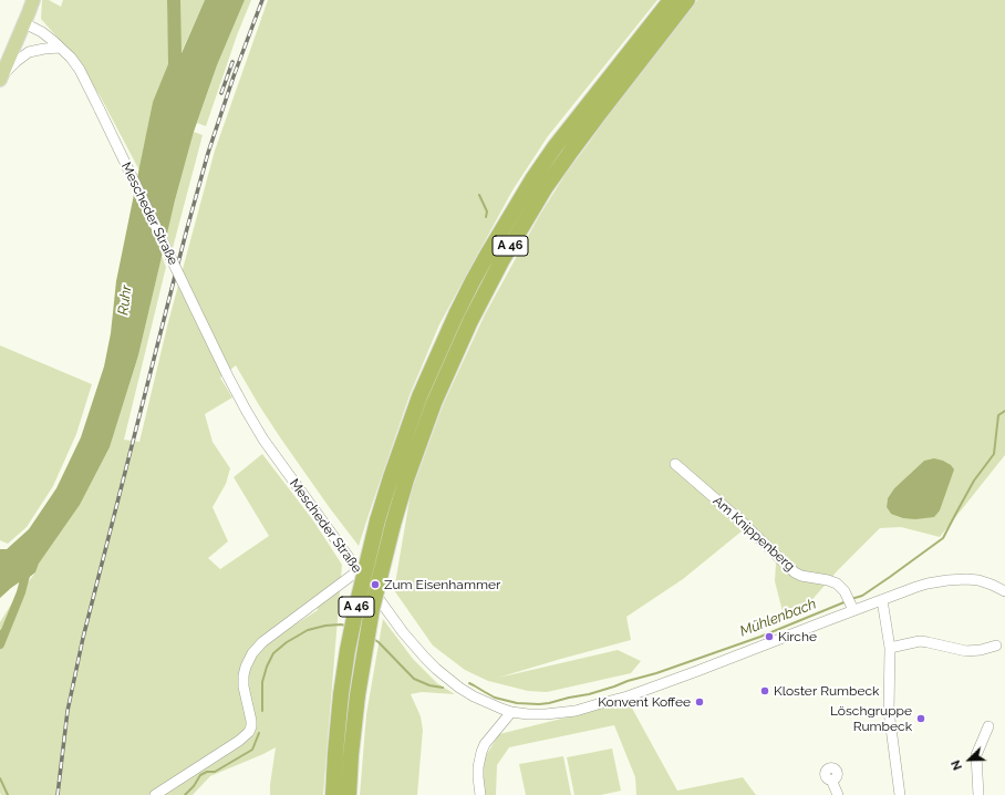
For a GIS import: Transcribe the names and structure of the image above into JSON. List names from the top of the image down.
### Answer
{
  "streets": {
    "highway": ["A 46"],
    "street": ["Mescheder Straße", "Am Knippenberg"]
  },
  "crossings": [
    ["Mescheder Straße", "Am Knippenberg"]
  ],
  "water": ["Ruhr", "Mühlenbach"],
  "places": [
    "Zum Eisenhammer",
    "Kirche",
    "Kloster Rumbeck",
    "Konvent Koffee",
    "Löschgruppe Rumbeck"
  ],
  "north": "bottom left"
}
